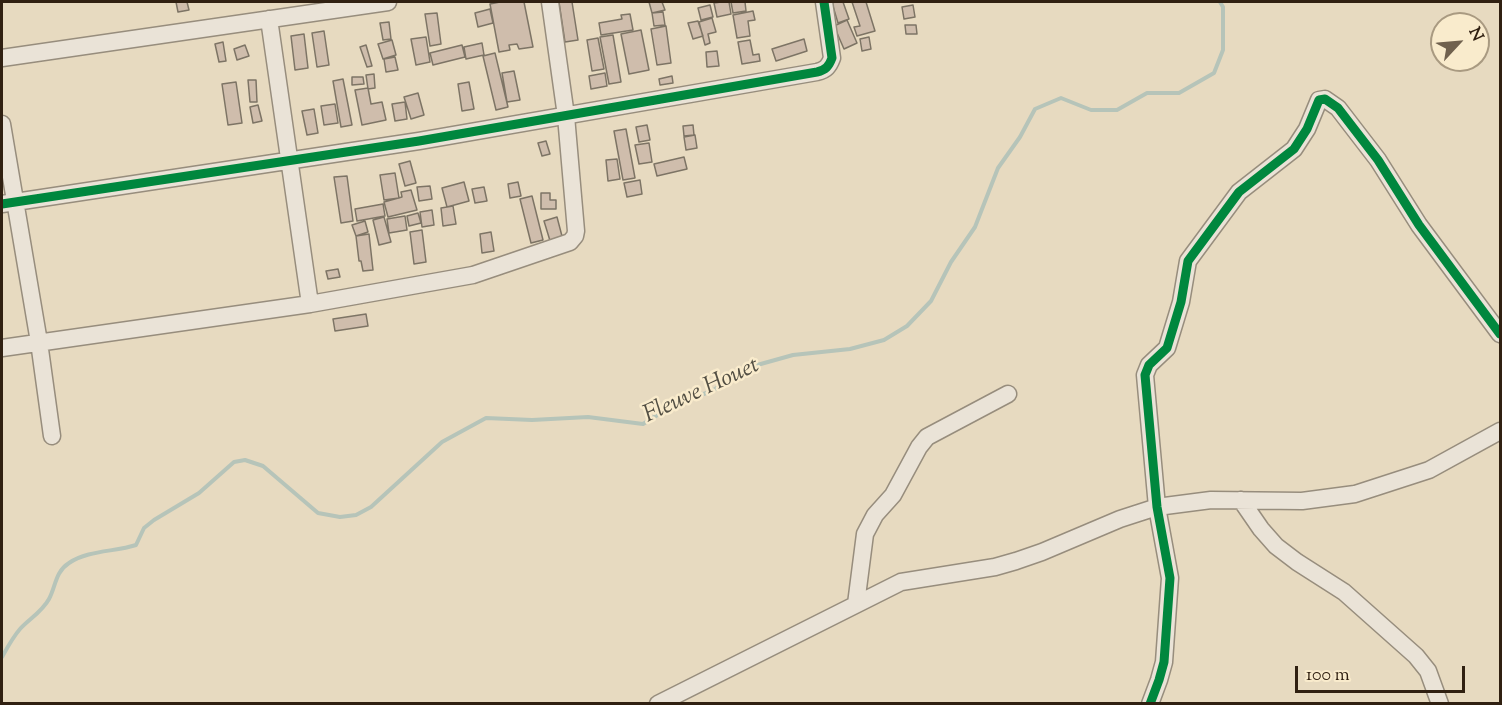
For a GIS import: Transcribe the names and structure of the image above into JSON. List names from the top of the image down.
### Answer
{
  "water": ["Fleuve Houet"],
  "scale_bar": "100 m",
  "north": "top right"
}
